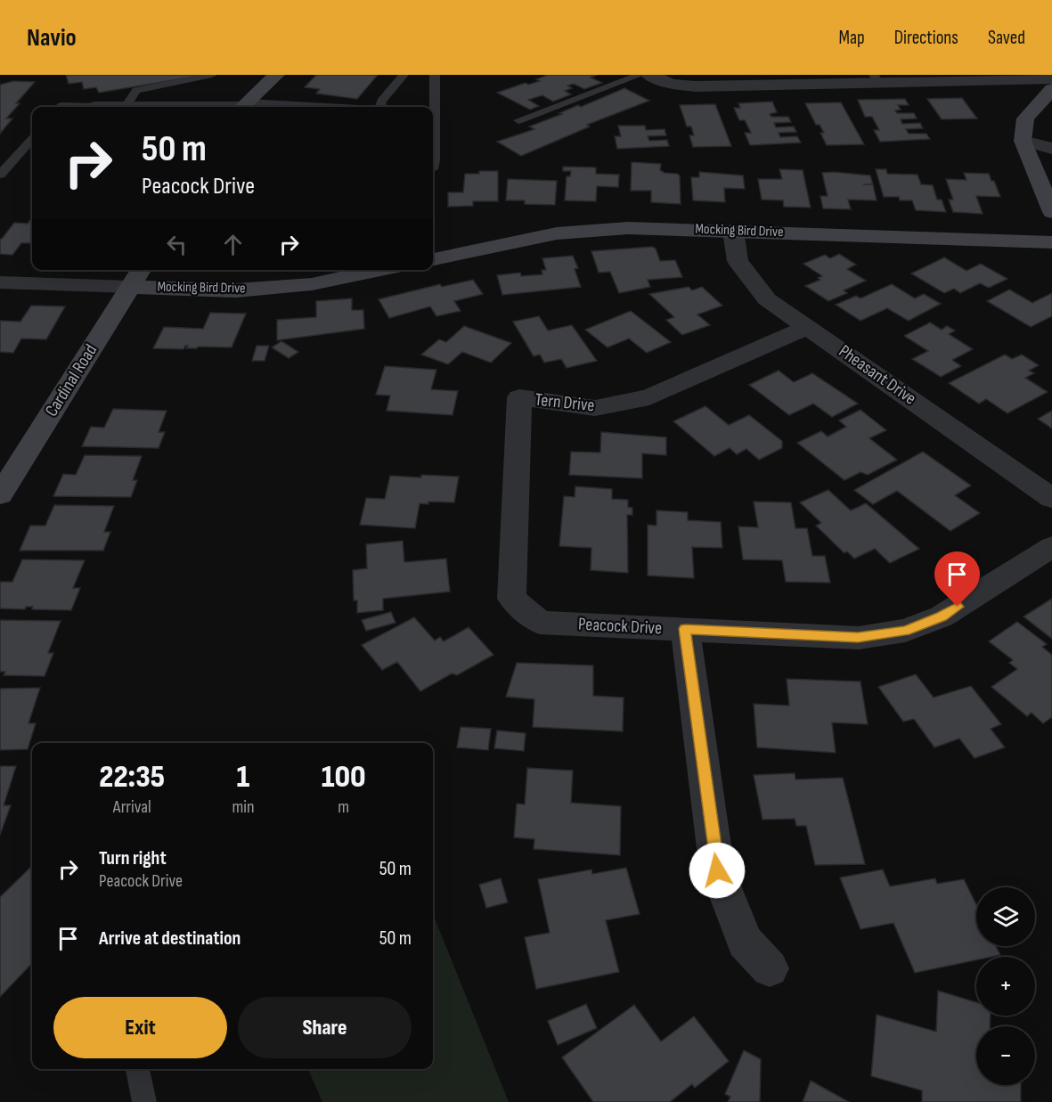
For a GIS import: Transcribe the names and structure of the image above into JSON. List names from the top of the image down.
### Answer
{
  "streets": {
    "street": [
      "Mocking Bird Drive",
      "Pheasant Drive",
      "Cardinal Road",
      "Tern Drive",
      "Peacock Drive"
    ]
  },
  "crossings": [
    ["Mocking Bird Drive", "Pheasant Drive"],
    ["Mocking Bird Drive", "Cardinal Road"],
    ["Pheasant Drive", "Tern Drive"],
    ["Tern Drive", "Peacock Drive"]
  ],
  "page": {
    "header": "Navio",
    "nav": ["Map", "Directions", "Saved"],
    "turn": ["50 m", "Peacock Drive"],
    "eta": [
      "22:35",
      "Arrival",
      "1",
      "min",
      "100",
      "m"
    ],
    "list": [
      {
        "name": "Turn right",
        "note": "Peacock Drive",
        "value": "50 m"
      },
      {
        "name": "Arrive at destination",
        "value": "50 m"
      }
    ],
    "map_buttons": ["+", "−"],
    "buttons": ["Exit", "Share"]
  }
}
